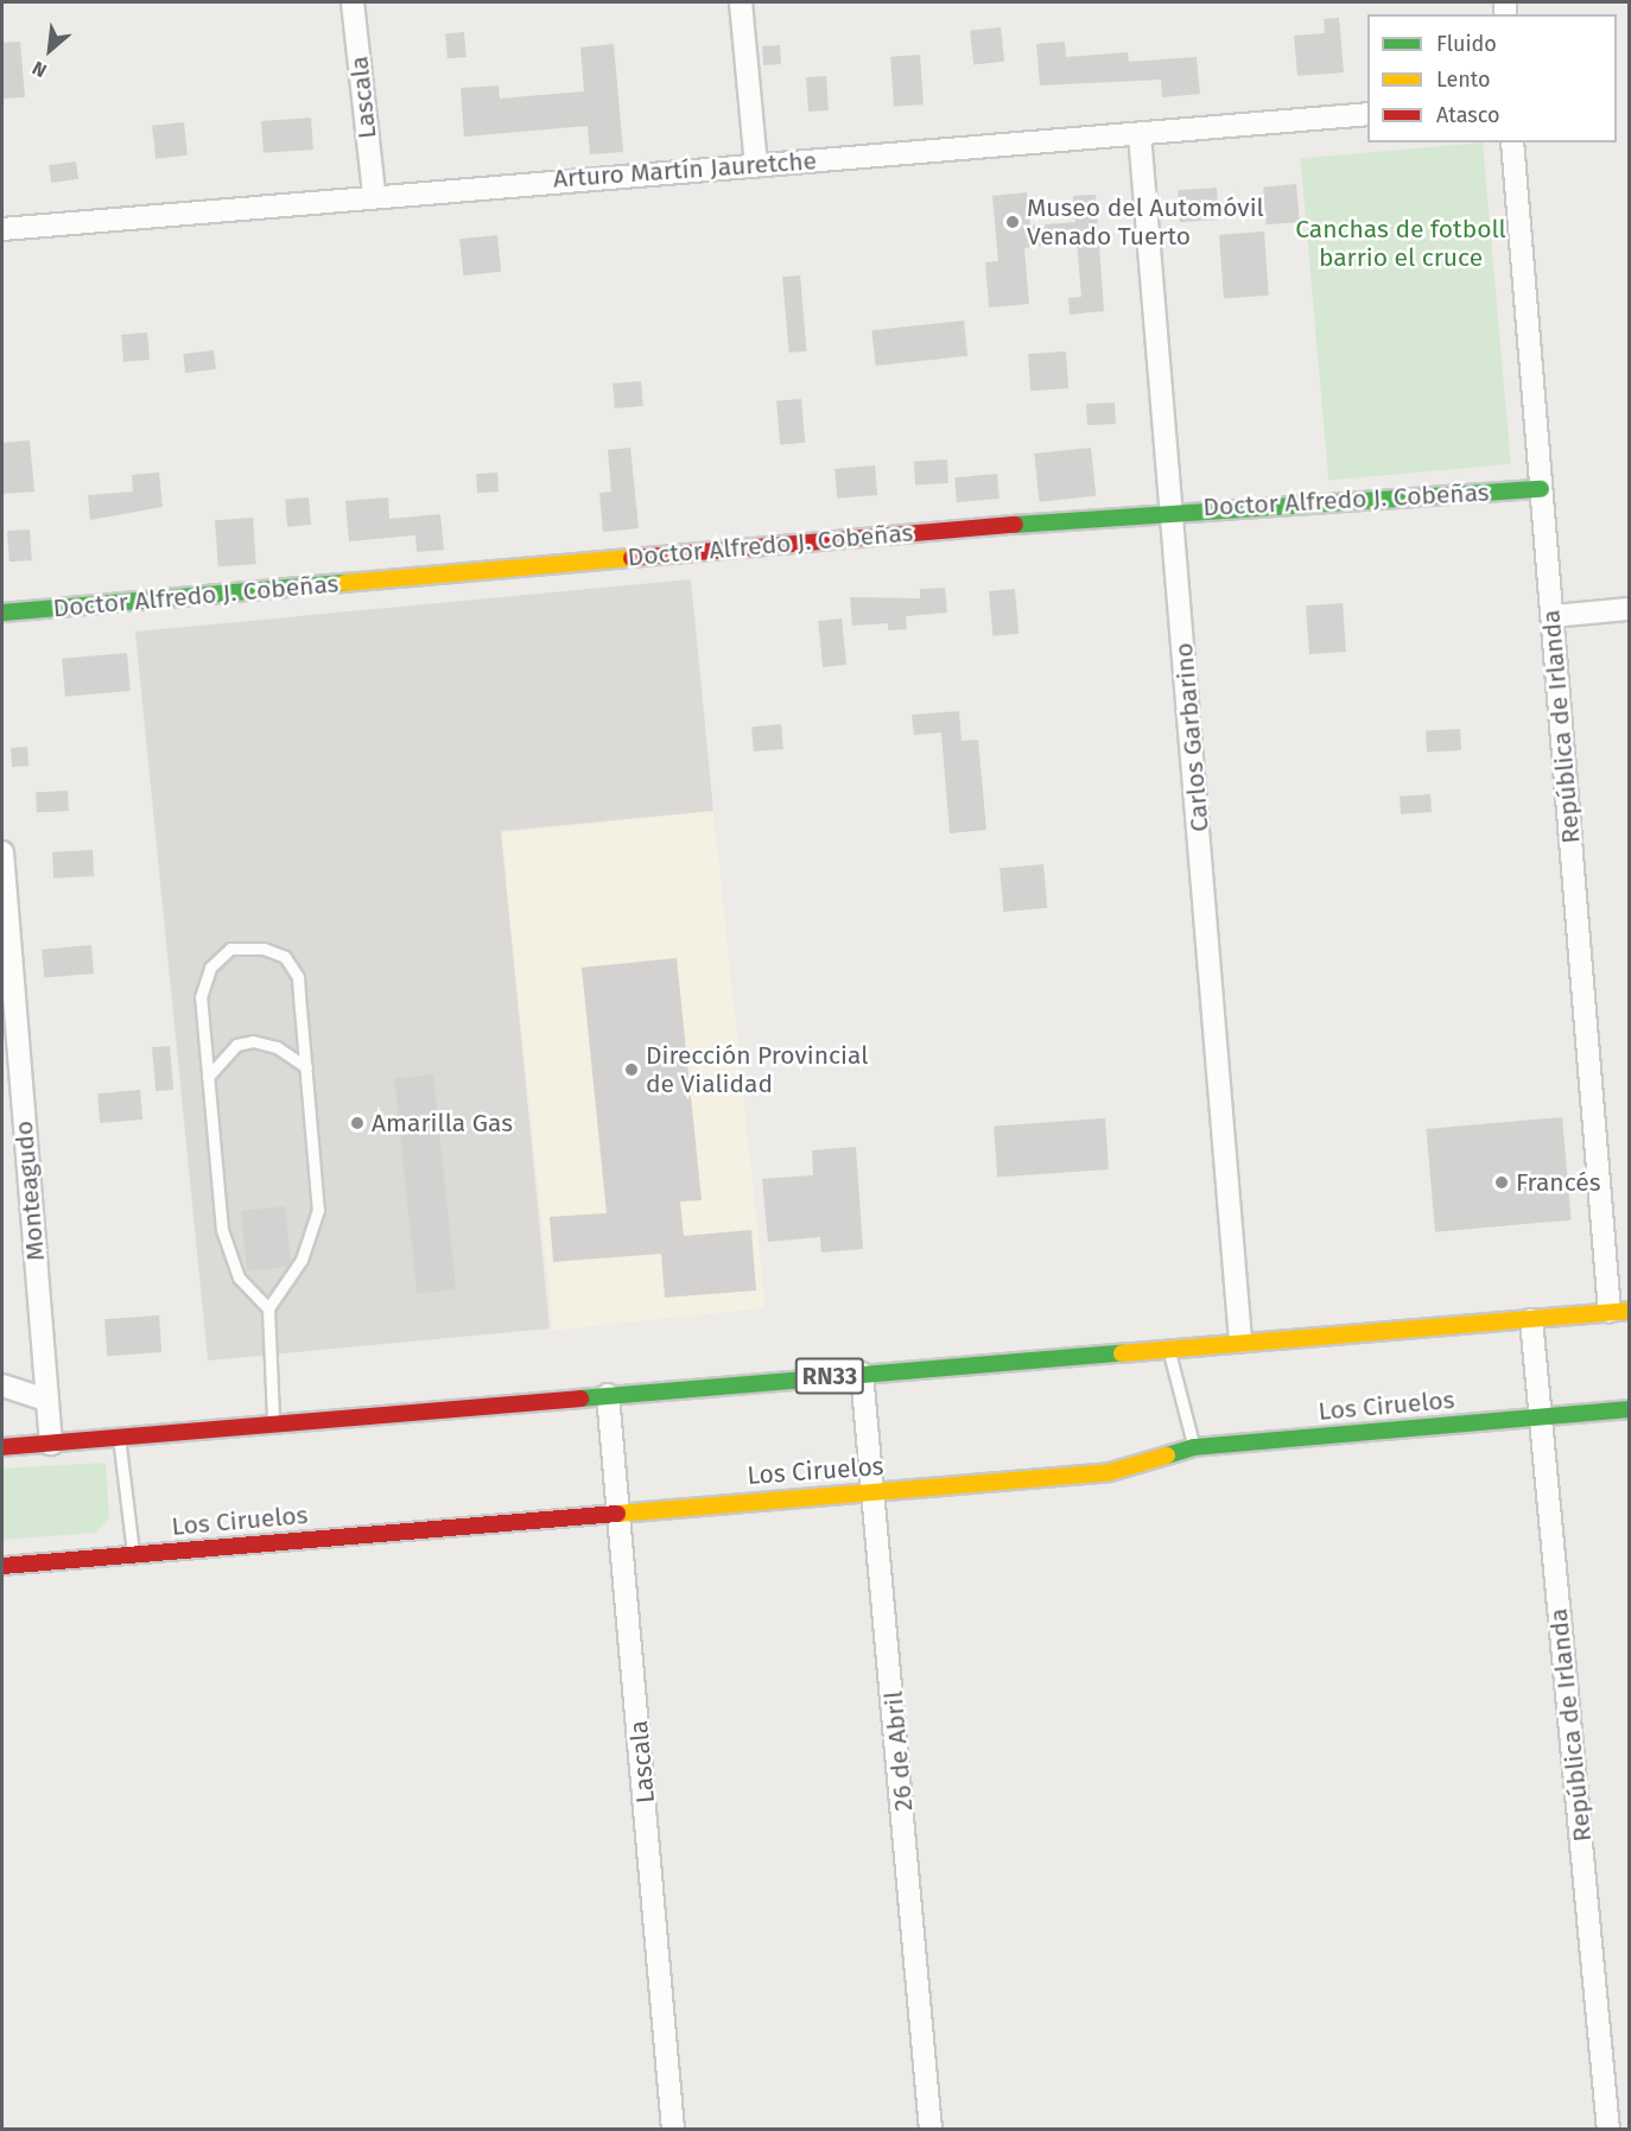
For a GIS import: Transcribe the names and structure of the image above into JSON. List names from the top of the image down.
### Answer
{
  "streets": {
    "main road": ["Doctor Alfredo J. Cobeñas", "RN33", "Los Ciruelos"],
    "street": [
      "Lascala",
      "Arturo Martín Jauretche",
      "República de Irlanda",
      "Carlos Garbarino",
      "Monteagudo",
      "26 de Abril"
    ]
  },
  "crossings": [
    ["Lascala", "Arturo Martín Jauretche"],
    ["Lascala", "RN33"],
    ["Lascala", "Los Ciruelos"],
    ["Arturo Martín Jauretche", "Carlos Garbarino"],
    ["Doctor Alfredo J. Cobeñas", "República de Irlanda"],
    ["Doctor Alfredo J. Cobeñas", "Carlos Garbarino"],
    ["República de Irlanda", "RN33"],
    ["República de Irlanda", "Los Ciruelos"],
    ["Carlos Garbarino", "RN33"],
    ["Monteagudo", "RN33"],
    ["RN33", "26 de Abril"],
    ["Los Ciruelos", "26 de Abril"]
  ],
  "parks": ["Canchas de fotboll barrio el cruce"],
  "places": [
    "Museo del Automóvil Venado Tuerto",
    "Dirección Provincial de Vialidad",
    "Amarilla Gas",
    "Francés"
  ],
  "legend": ["Fluido", "Lento", "Atasco"],
  "north": "bottom left"
}
